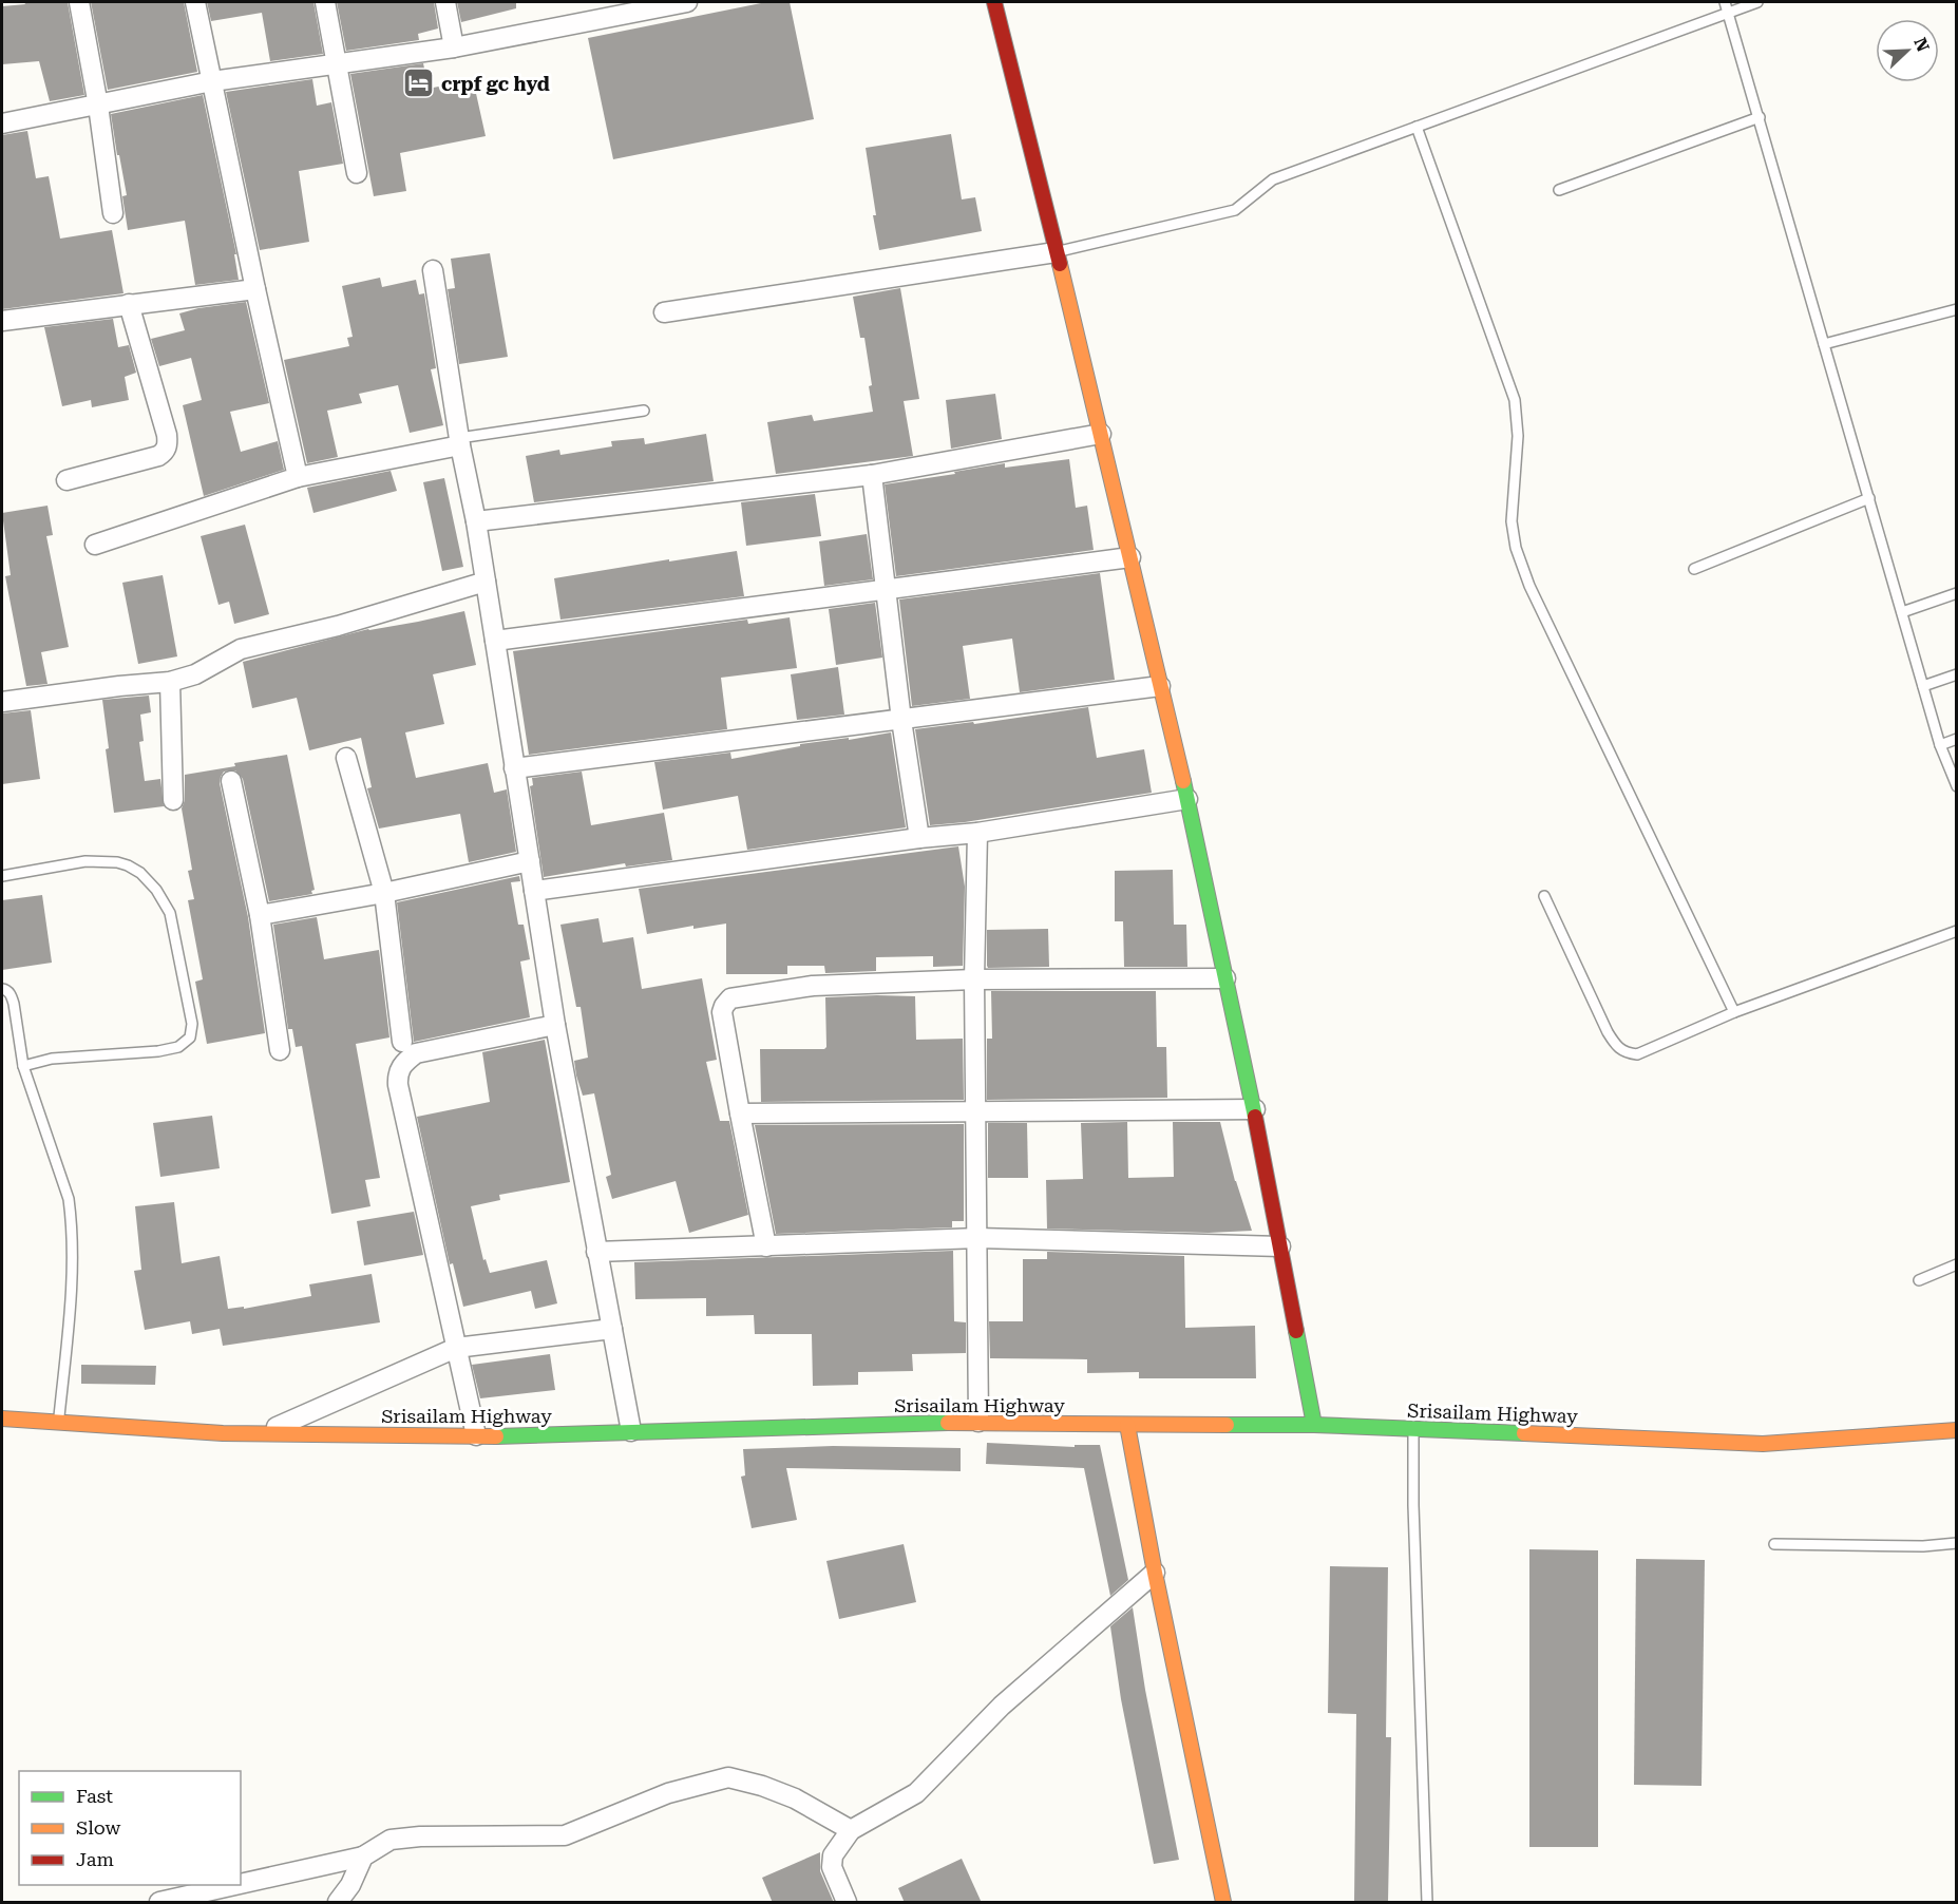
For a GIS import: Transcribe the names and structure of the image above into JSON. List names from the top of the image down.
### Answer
{
  "streets": {
    "main road": ["Srisailam Highway"]
  },
  "places": {
    "hotel": ["crpf gc hyd"]
  },
  "legend": ["Fast", "Slow", "Jam"],
  "north": "top right"
}
